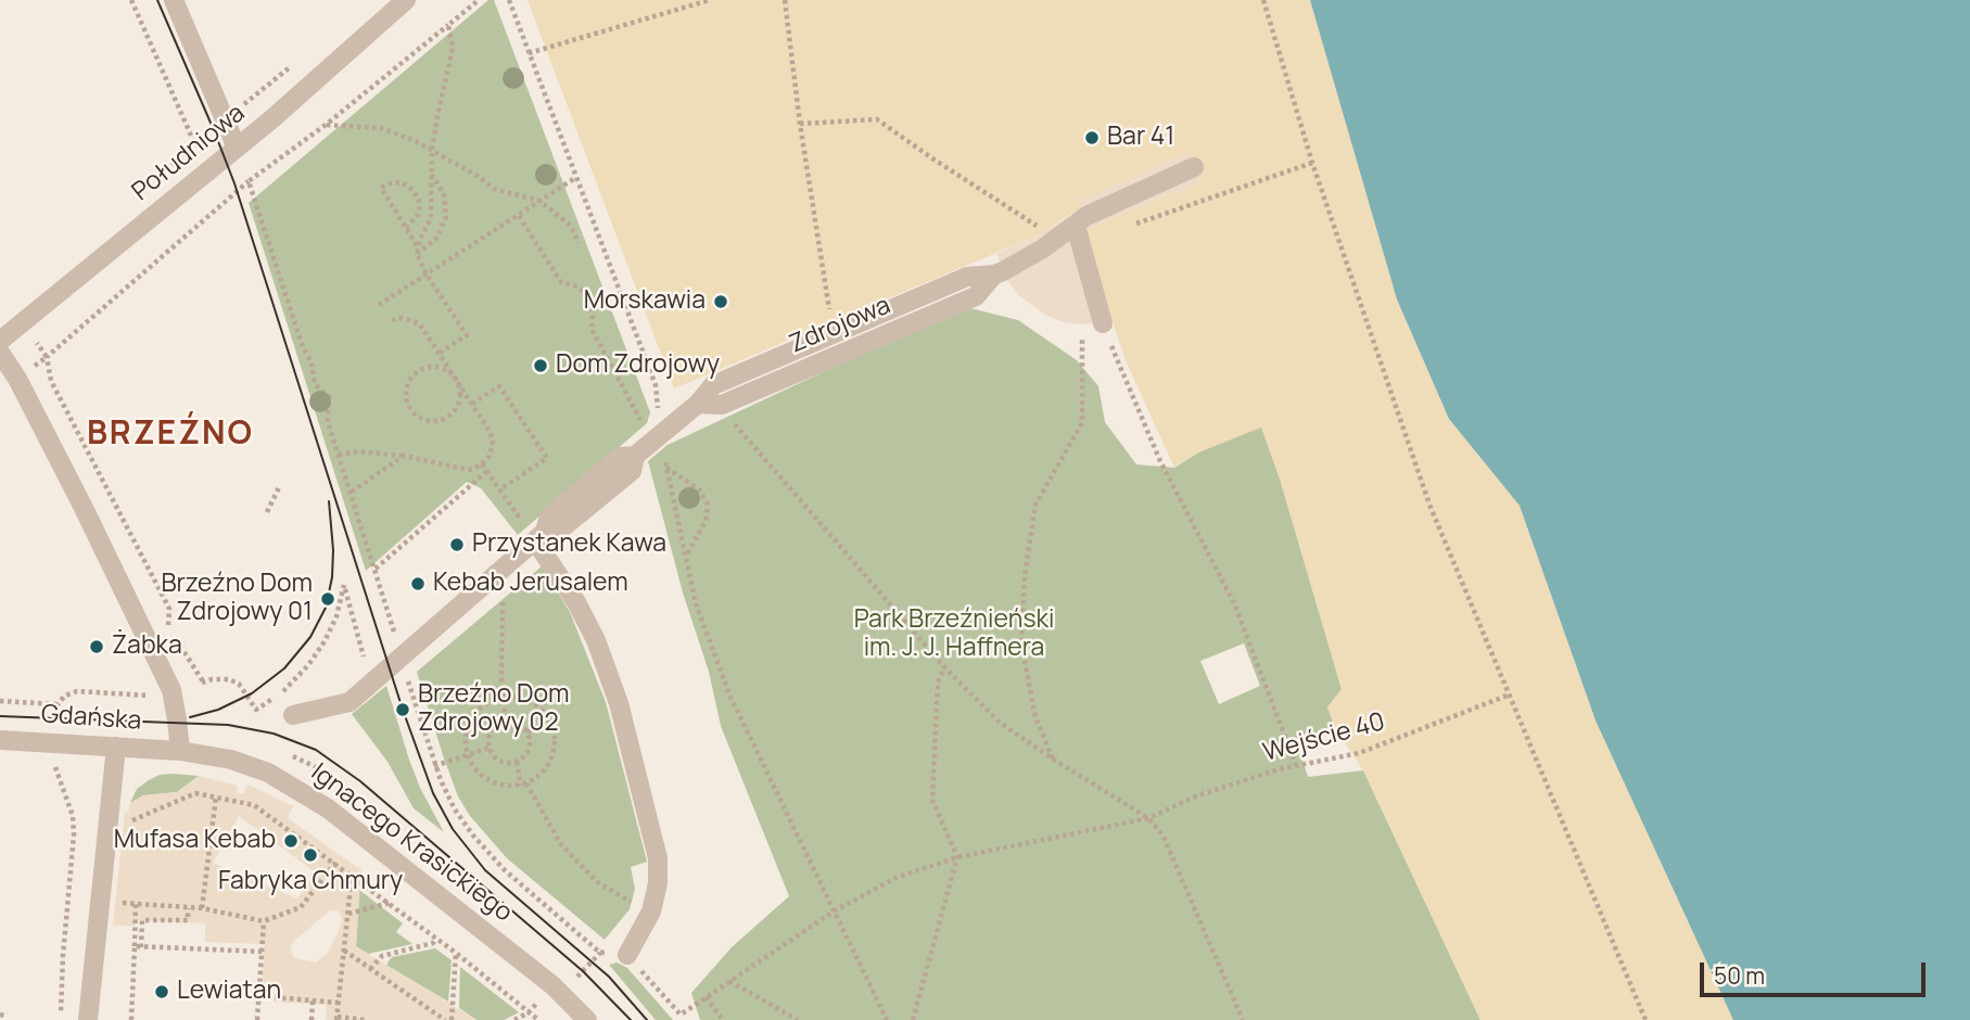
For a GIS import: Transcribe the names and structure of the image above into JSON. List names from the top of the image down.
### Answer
{
  "streets": {
    "street": [
      "Południowa",
      "Zdrojowa",
      "Gdańska",
      "Ignacego Krasickiego"
    ],
    "path": ["Wejście 40"]
  },
  "crossings": [
    ["Gdańska", "Ignacego Krasickiego"]
  ],
  "districts": ["BRZEŹNO"],
  "parks": ["Park Brzeźnieński im. J. J. Haffnera"],
  "places": [
    "Bar 41",
    "Morskawia",
    "Dom Zdrojowy",
    "Przystanek Kawa",
    "Kebab Jerusalem",
    "Brzeźno Dom Zdrojowy 01",
    "Żabka",
    "Brzeźno Dom Zdrojowy 02",
    "Mufasa Kebab",
    "Fabryka Chmury",
    "Lewiatan"
  ],
  "scale_bar": "50 m"
}
